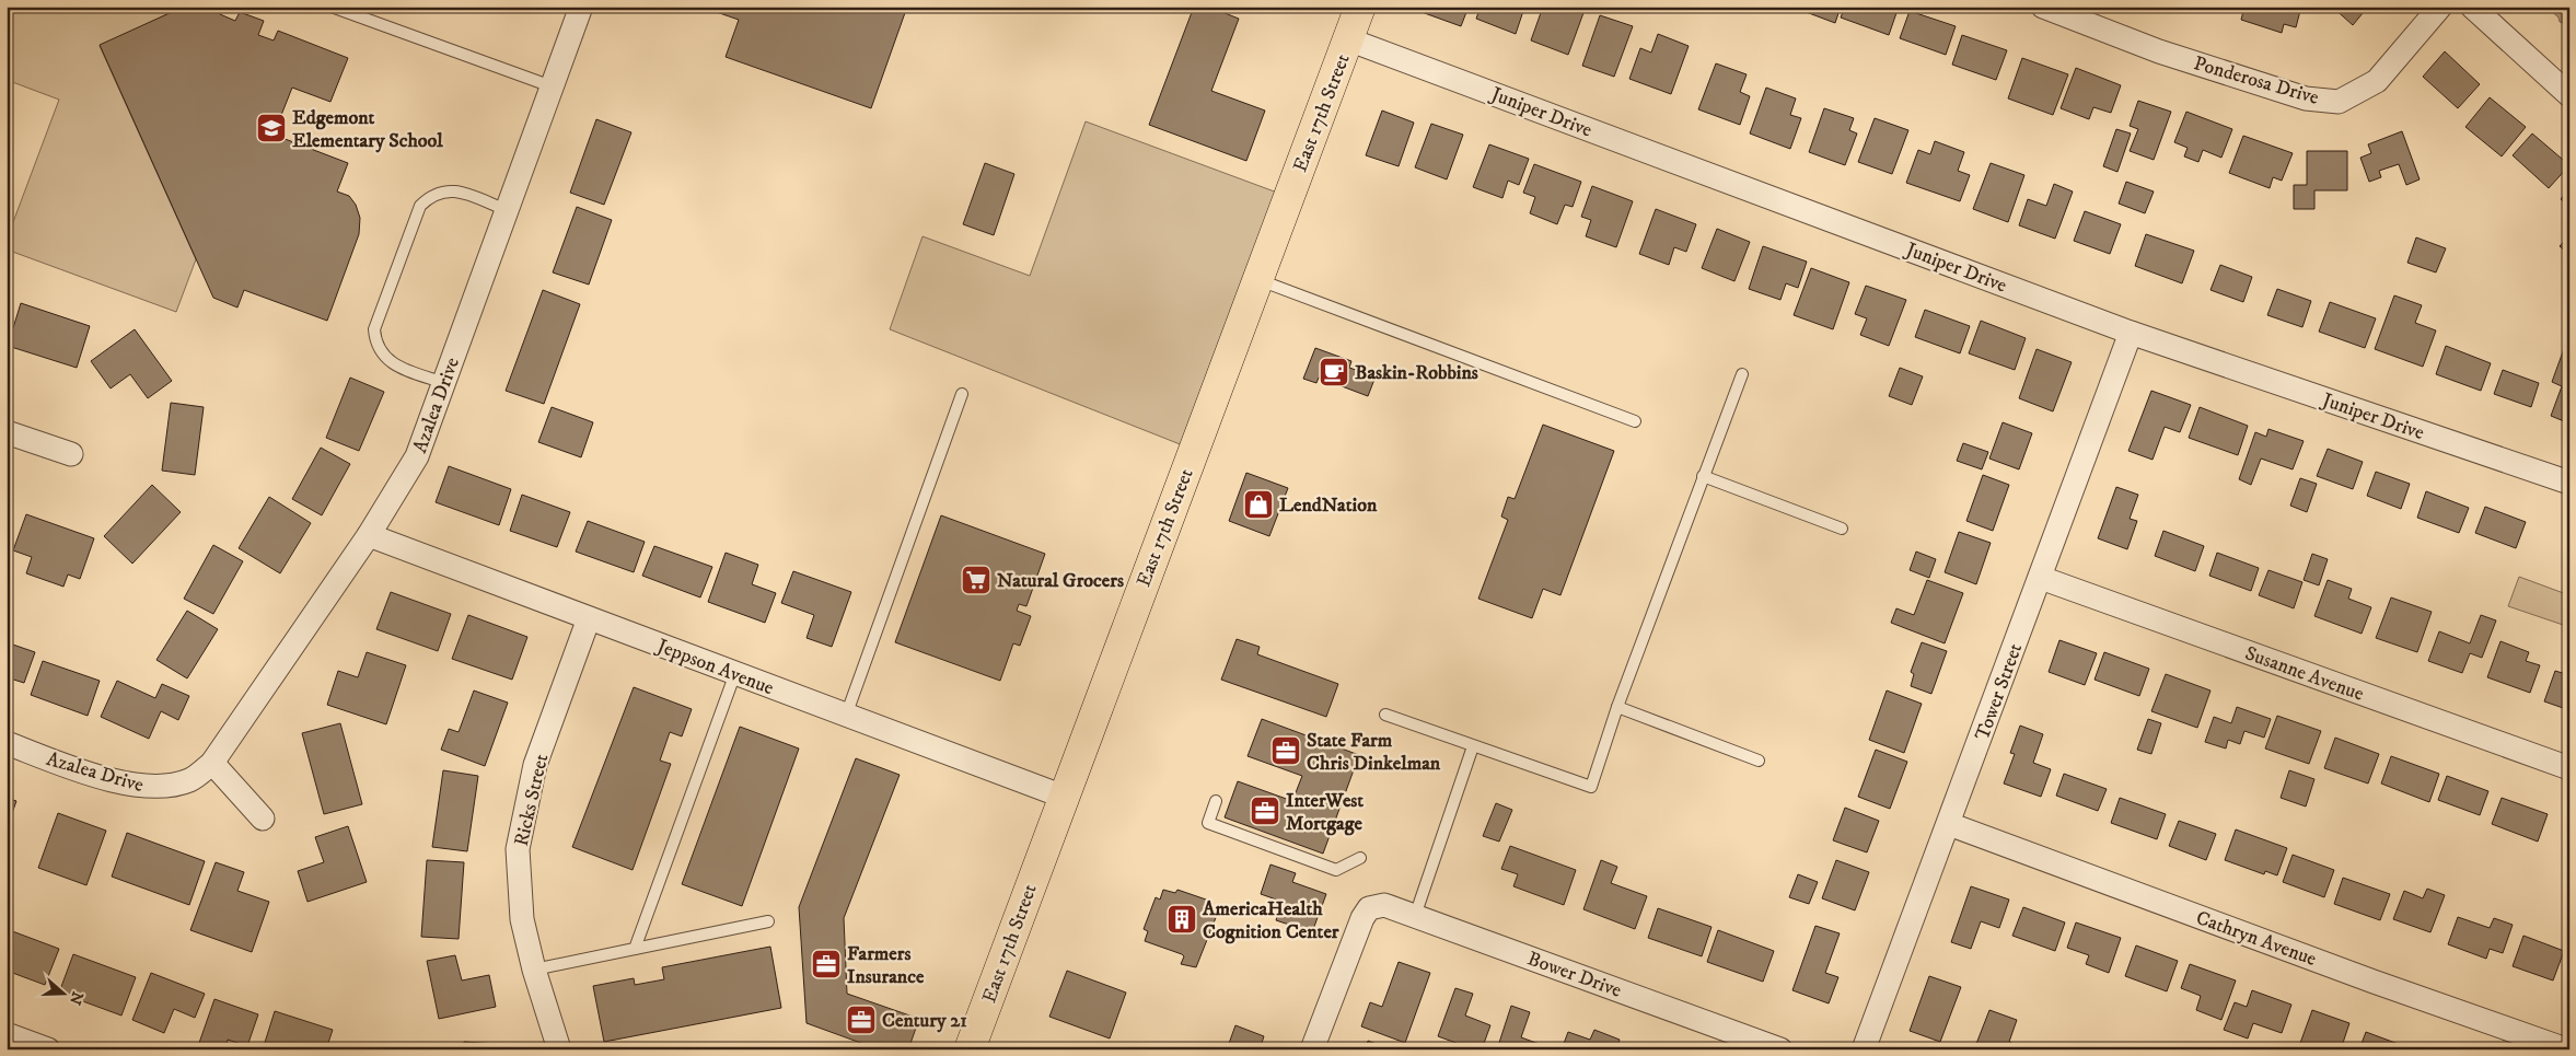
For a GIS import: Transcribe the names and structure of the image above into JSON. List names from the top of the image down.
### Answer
{
  "streets": {
    "main road": ["East 17th Street"],
    "street": [
      "Ponderosa Drive",
      "Juniper Drive",
      "Azalea Drive",
      "Jeppson Avenue",
      "Susanne Avenue",
      "Tower Street",
      "Ricks Street",
      "Cathryn Avenue",
      "Bower Drive"
    ]
  },
  "crossings": [
    ["Juniper Drive", "East 17th Street"],
    ["Juniper Drive", "Tower Street"],
    ["East 17th Street", "Jeppson Avenue"],
    ["Azalea Drive", "Jeppson Avenue"],
    ["Jeppson Avenue", "Ricks Street"],
    ["Susanne Avenue", "Tower Street"],
    ["Tower Street", "Cathryn Avenue"]
  ],
  "places": {
    "school or university": ["Edgemont Elementary School"],
    "cafe": ["Baskin-Robbins"],
    "shop": ["LendNation"],
    "supermarket": ["Natural Grocers"],
    "office": [
      "State Farm Chris Dinkelman",
      "InterWest Mortgage",
      "Farmers Insurance",
      "Century 21"
    ],
    "building": ["AmericaHealth Cognition Center"]
  },
  "north": "right"
}
